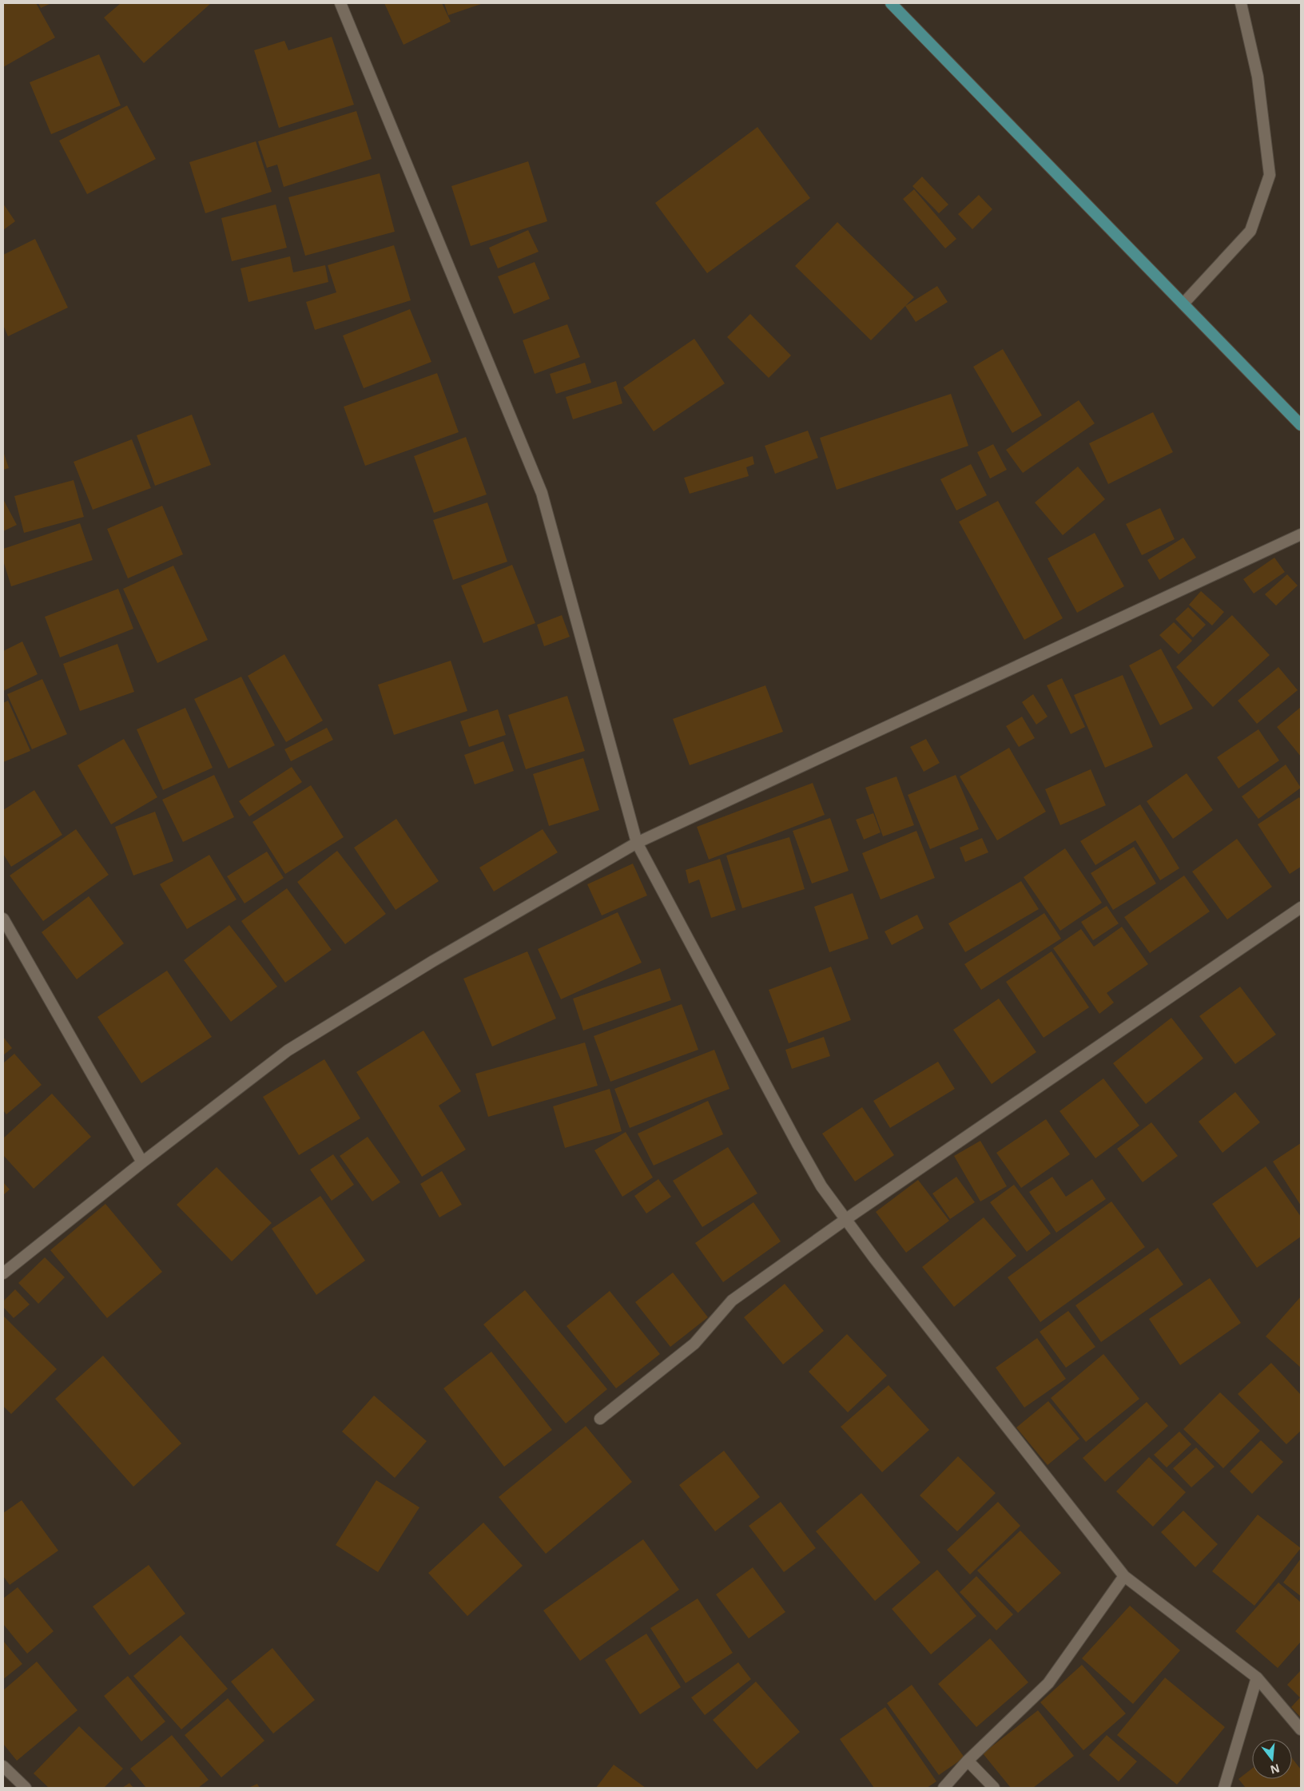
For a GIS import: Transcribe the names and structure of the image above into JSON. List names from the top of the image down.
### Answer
{
  "north": "bottom"
}
